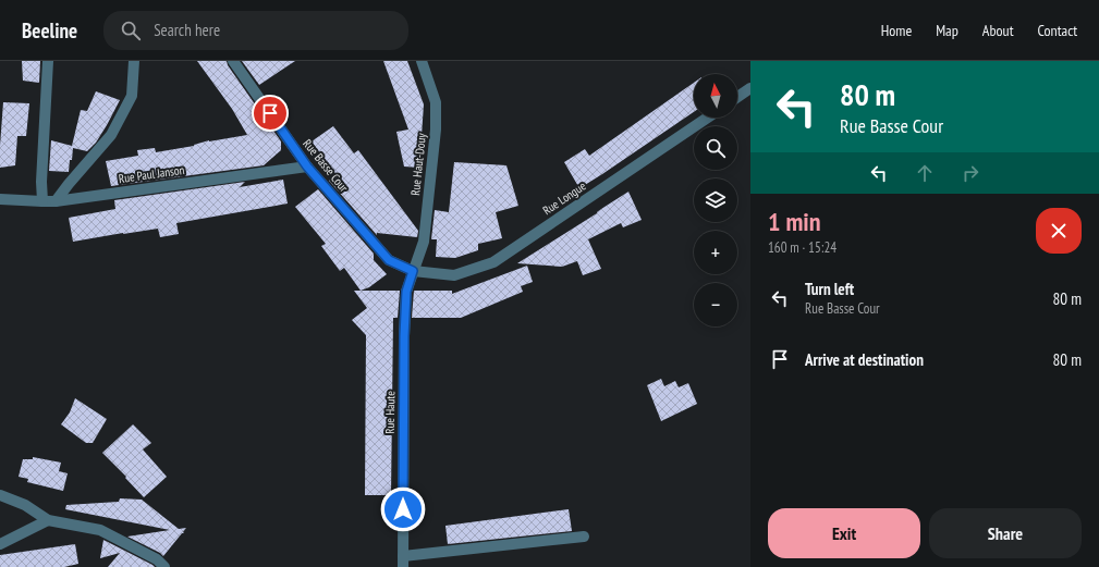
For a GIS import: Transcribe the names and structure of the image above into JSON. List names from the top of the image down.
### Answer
{
  "streets": {
    "street": [
      "Rue Haut-Douy",
      "Rue Basse Cour",
      "Rue Paul Janson",
      "Rue Longue",
      "Rue Haute"
    ]
  },
  "crossings": [
    ["Rue Haut-Douy", "Rue Basse Cour"],
    ["Rue Haut-Douy", "Rue Longue"],
    ["Rue Haut-Douy", "Rue Haute"],
    ["Rue Basse Cour", "Rue Paul Janson"],
    ["Rue Basse Cour", "Rue Longue"],
    ["Rue Basse Cour", "Rue Haute"],
    ["Rue Longue", "Rue Haute"]
  ],
  "north": "top",
  "page": {
    "header": "Beeline",
    "search": "Search here",
    "nav": [
      "Home",
      "Map",
      "About",
      "Contact"
    ],
    "turn": ["80 m", "Rue Basse Cour"],
    "map_buttons": ["+", "−"],
    "heading": ["1 min", "160 m · 15:24"],
    "list": [
      {
        "name": "Turn left",
        "note": "Rue Basse Cour",
        "value": "80 m"
      },
      {
        "name": "Arrive at destination",
        "value": "80 m"
      }
    ],
    "buttons": ["Exit", "Share"]
  }
}
